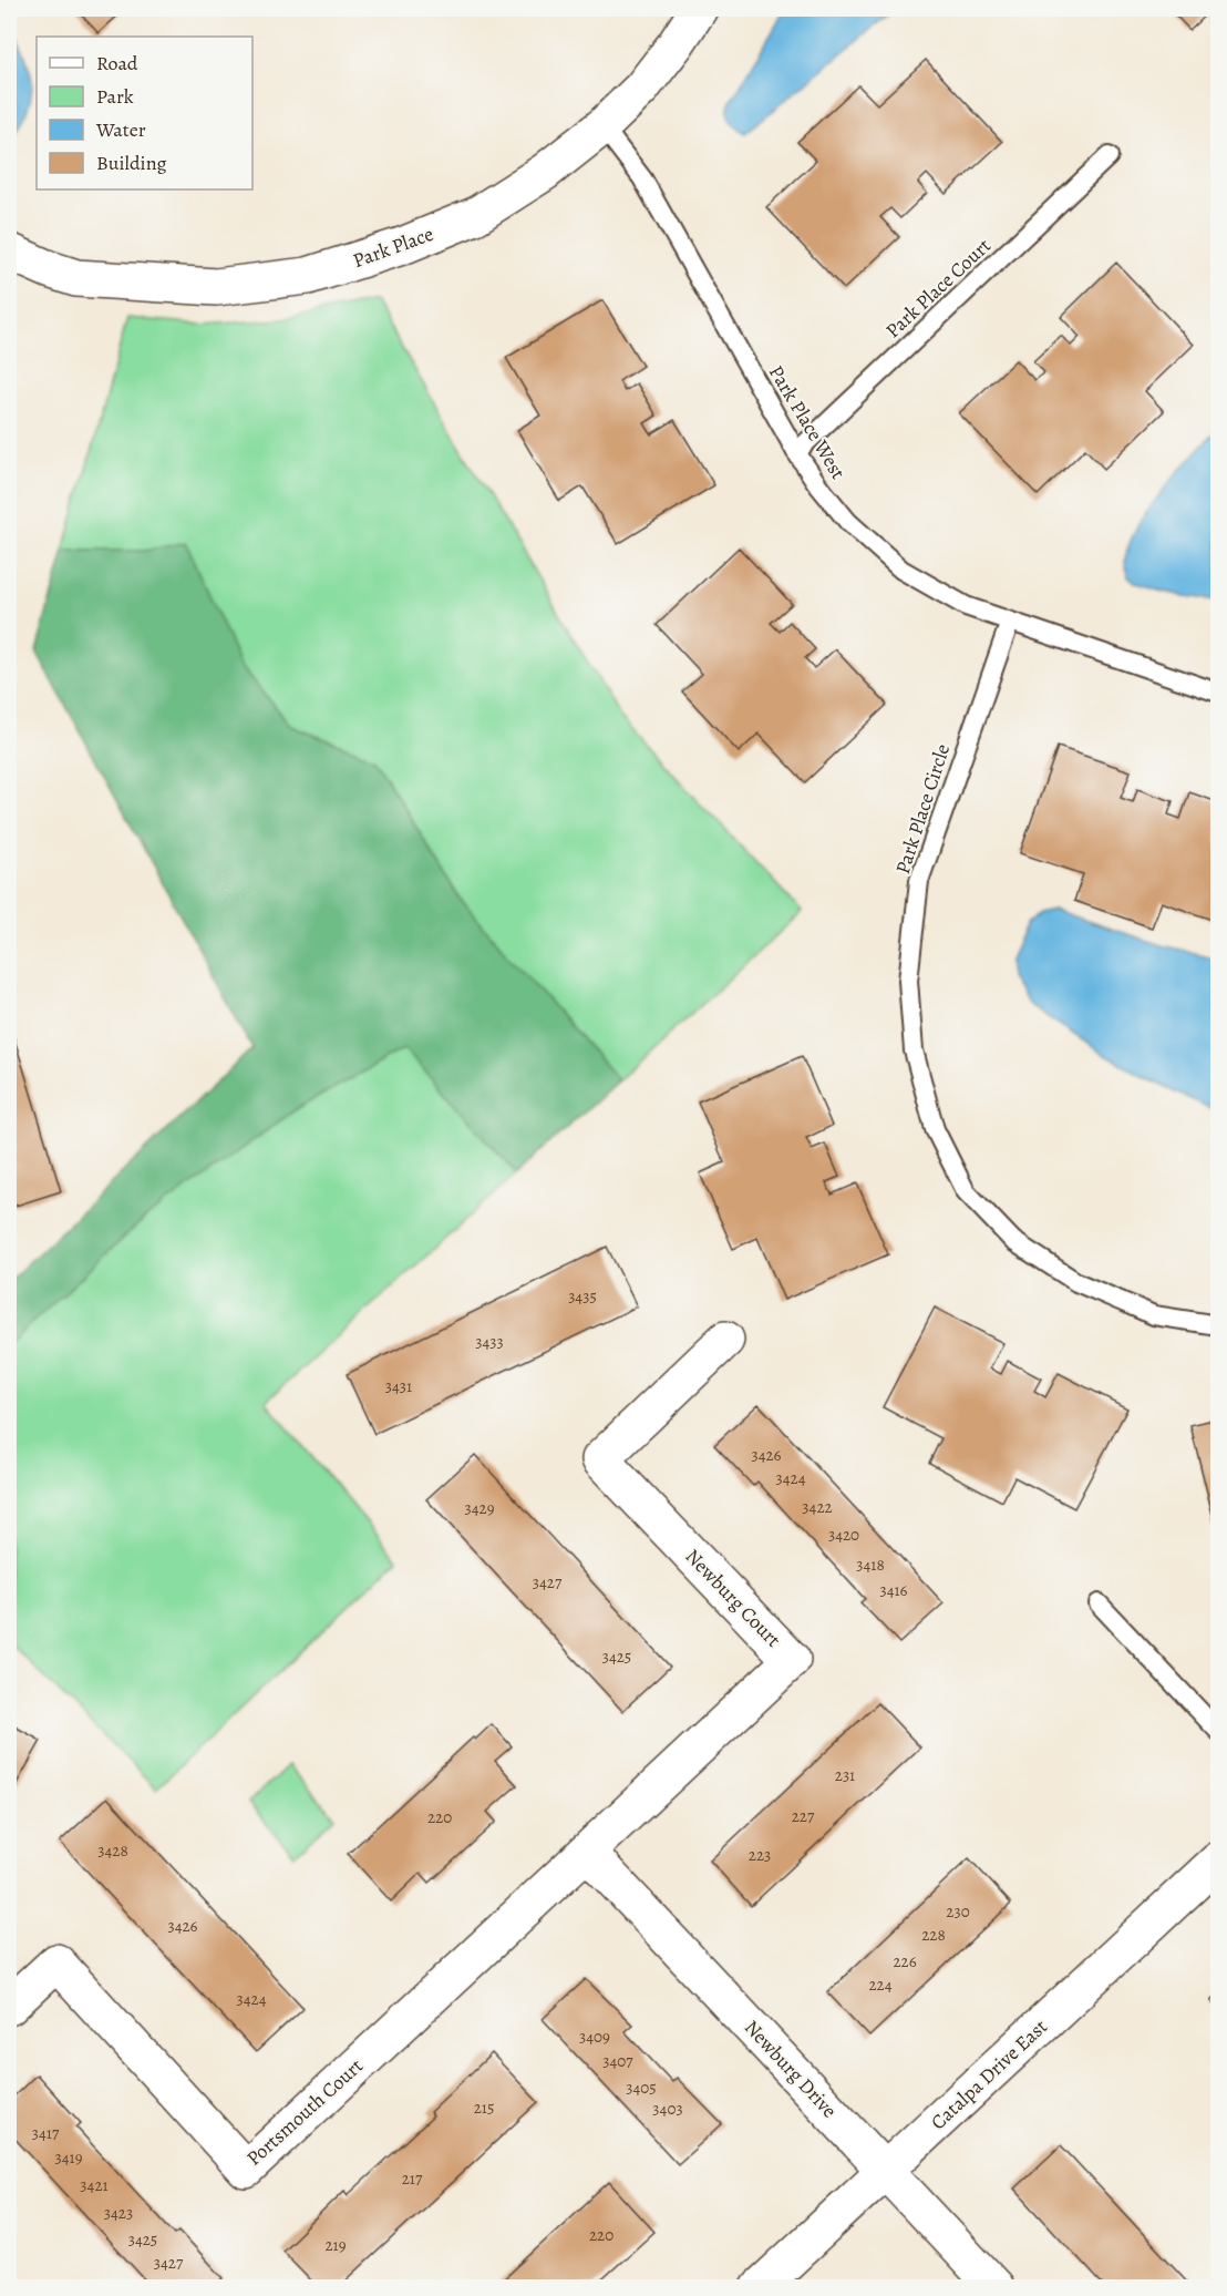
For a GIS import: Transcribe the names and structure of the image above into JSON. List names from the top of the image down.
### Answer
{
  "streets": {
    "street": [
      "Park Place",
      "Newburg Court",
      "Newburg Drive",
      "Catalpa Drive East",
      "Portsmouth Court"
    ],
    "lane": ["Park Place Court", "Park Place West", "Park Place Circle"]
  },
  "crossings": [
    ["Park Place", "Park Place West"],
    ["Park Place Court", "Park Place West"],
    ["Park Place West", "Park Place Circle"],
    ["Newburg Court", "Newburg Drive"],
    ["Newburg Court", "Portsmouth Court"],
    ["Newburg Drive", "Catalpa Drive East"],
    ["Newburg Drive", "Portsmouth Court"]
  ],
  "house_numbers": [
    "3435",
    "3433",
    "3431",
    "3426",
    "3424",
    "3422",
    "3429",
    "3420",
    "3418",
    "3427",
    "3416",
    "3425",
    "231",
    "227",
    "220",
    "3428",
    "223",
    "230",
    "3426",
    "228",
    "226",
    "224",
    "3424",
    "3409",
    "3407",
    "3405",
    "215",
    "3403",
    "3417",
    "3419",
    "217",
    "3421",
    "3423",
    "220",
    "3425",
    "219",
    "3427"
  ],
  "legend": [
    "Road",
    "Park",
    "Water",
    "Building"
  ]
}
